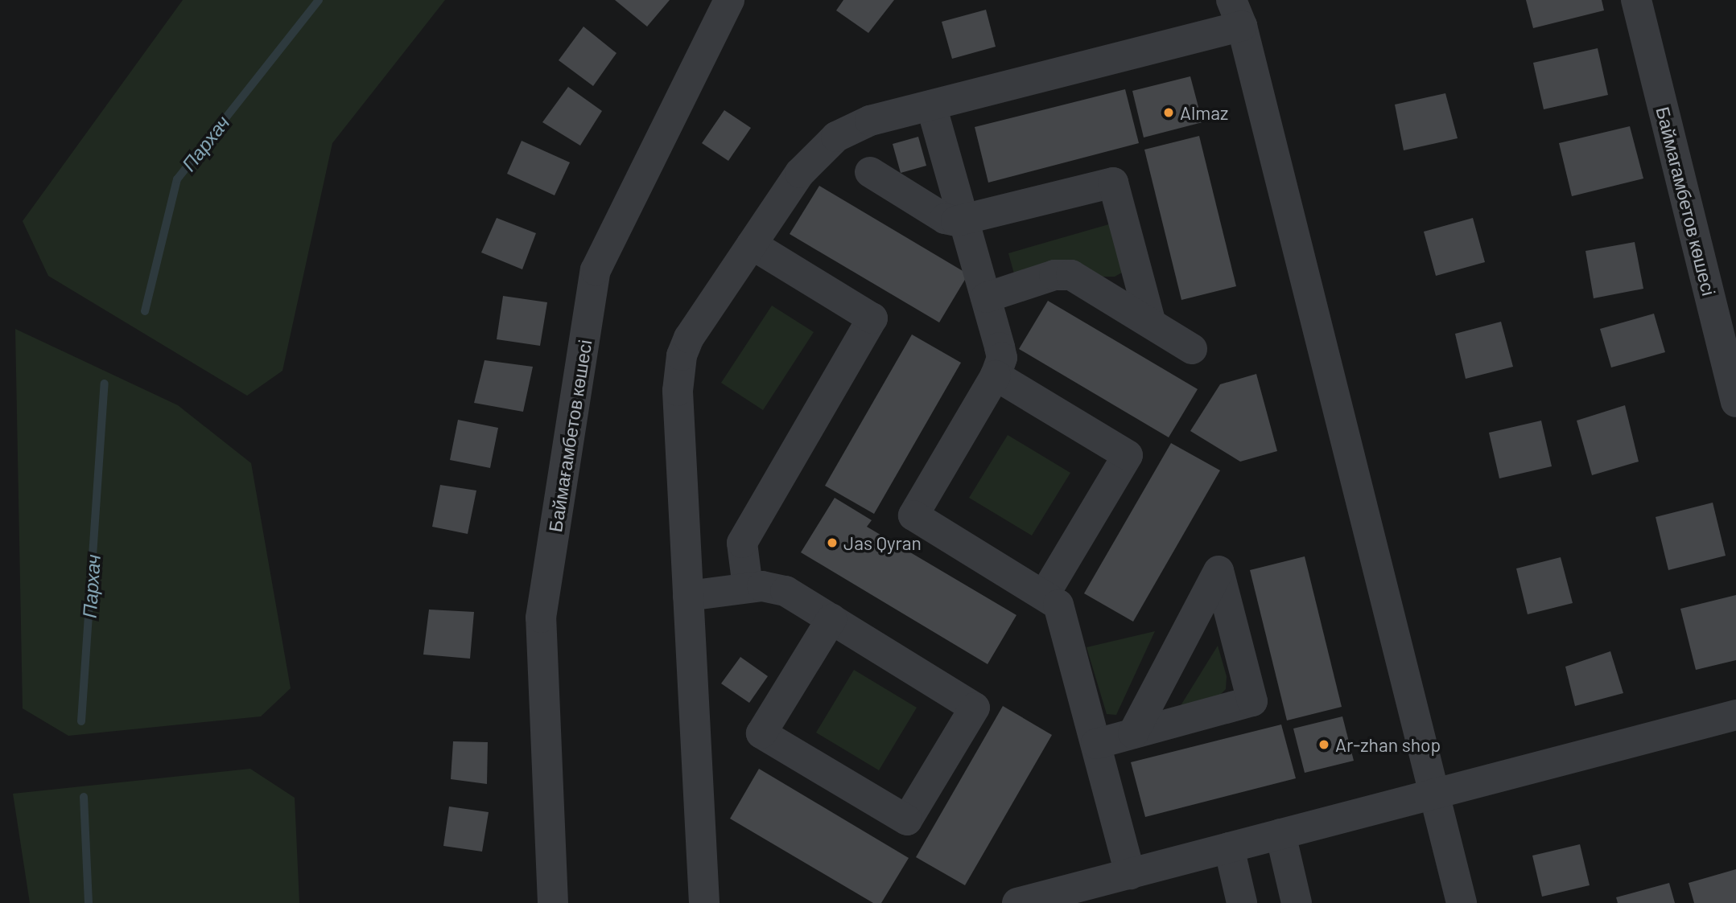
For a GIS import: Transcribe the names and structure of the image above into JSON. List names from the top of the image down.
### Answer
{
  "streets": {
    "street": ["Баймагамбетов көшесі", "Баймағамбетов көшесі"]
  },
  "water": ["Пархач"],
  "places": ["Almaz", "Jas Qyran", "Ar-zhan shop"]
}
